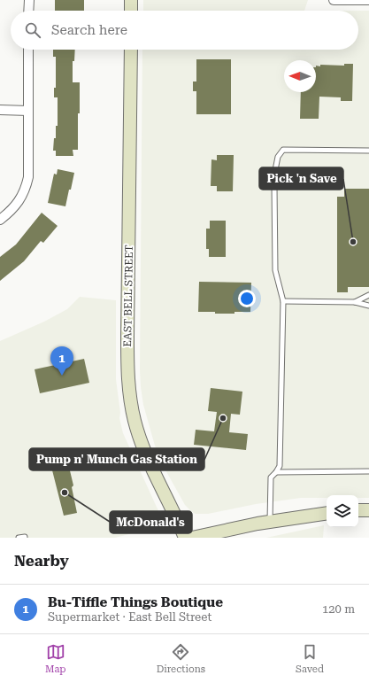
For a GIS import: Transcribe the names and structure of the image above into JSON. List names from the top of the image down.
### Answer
{
  "streets": {
    "main road": ["EAST BELL STREET"]
  },
  "places": ["Pick 'n Save", "Pump n' Munch Gas Station", "McDonald's"],
  "north": "left",
  "page": {
    "search": "Search here",
    "pins": "1",
    "heading": "Nearby",
    "list": [
      {
        "mark": "1",
        "name": "Bu-Tiffle Things Boutique",
        "note": "Supermarket · East Bell Street",
        "value": "120 m"
      }
    ],
    "nav": ["Map", "Directions", "Saved"]
  }
}
